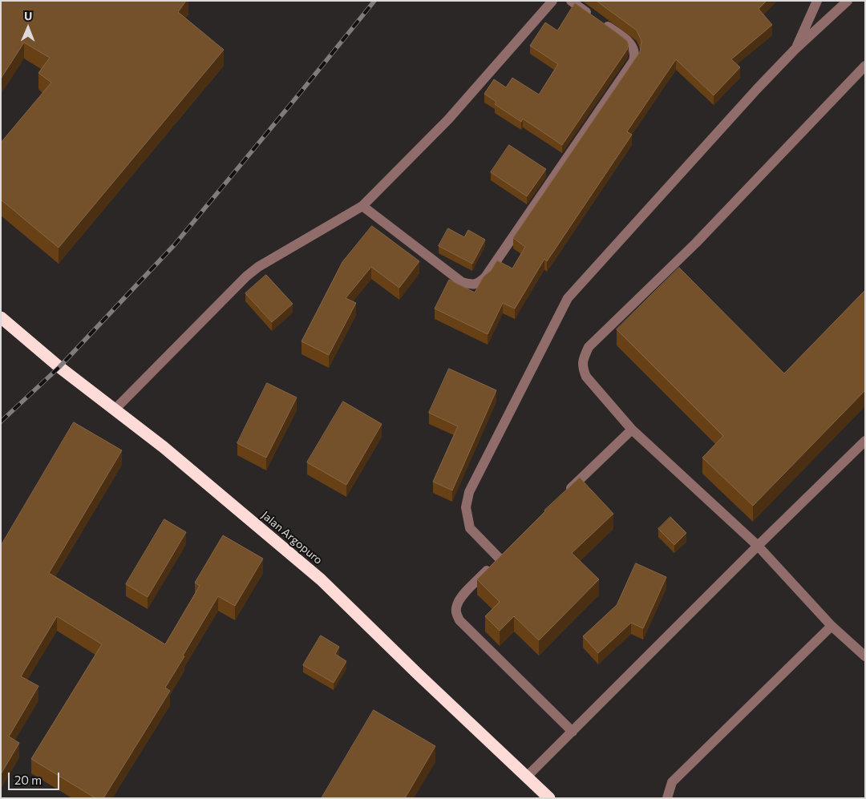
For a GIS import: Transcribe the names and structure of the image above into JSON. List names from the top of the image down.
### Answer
{
  "streets": {
    "highway": ["Jalan Argopuro"]
  },
  "scale_bar": "20 m",
  "north": "top"
}
